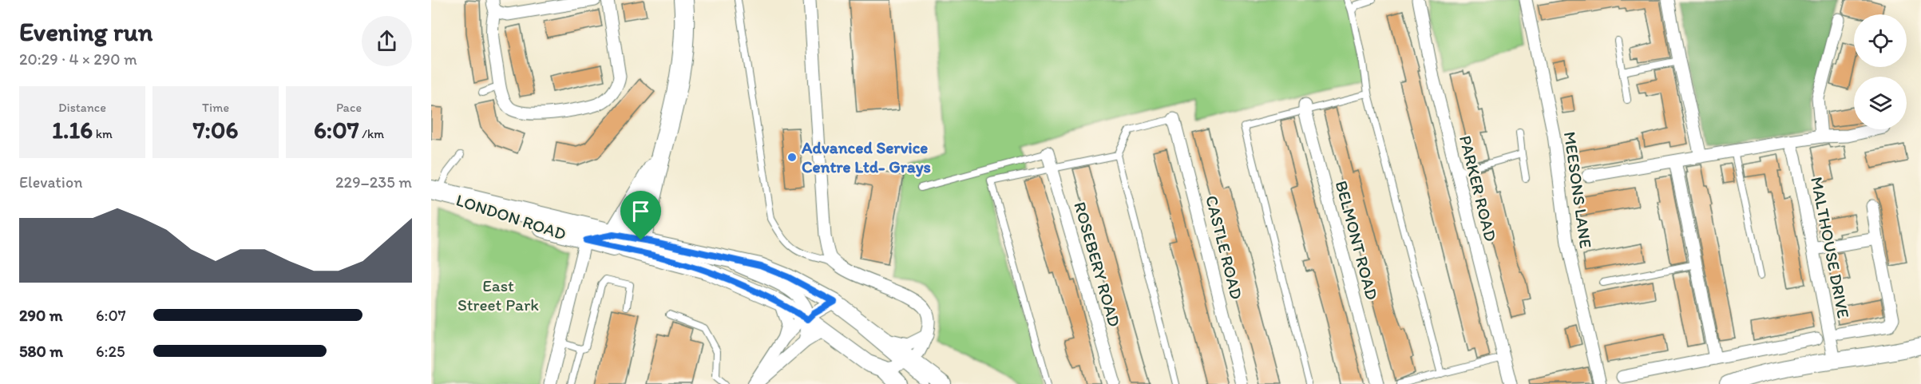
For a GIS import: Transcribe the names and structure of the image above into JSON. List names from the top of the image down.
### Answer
{
  "streets": {
    "main road": ["LONDON ROAD"],
    "street": [
      "PARKER ROAD",
      "MEESONS LANE",
      "BELMONT ROAD",
      "CASTLE ROAD",
      "MALTHOUSE DRIVE",
      "ROSEBERY ROAD"
    ]
  },
  "parks": ["East Street Park"],
  "places": ["Advanced Service Centre Ltd- Grays"],
  "page": {
    "heading": ["Evening run", "20:29 · 4 × 290 m"],
    "stats": [
      ["Distance", "1.16 km"],
      ["Time", "7:06"],
      ["Pace", "6:07 /km"]
    ],
    "chart": ["Elevation", "229–235 m"],
    "list": [
      {
        "name": "290 m",
        "note": "6:07"
      },
      {
        "name": "580 m",
        "note": "6:25"
      }
    ]
  }
}
